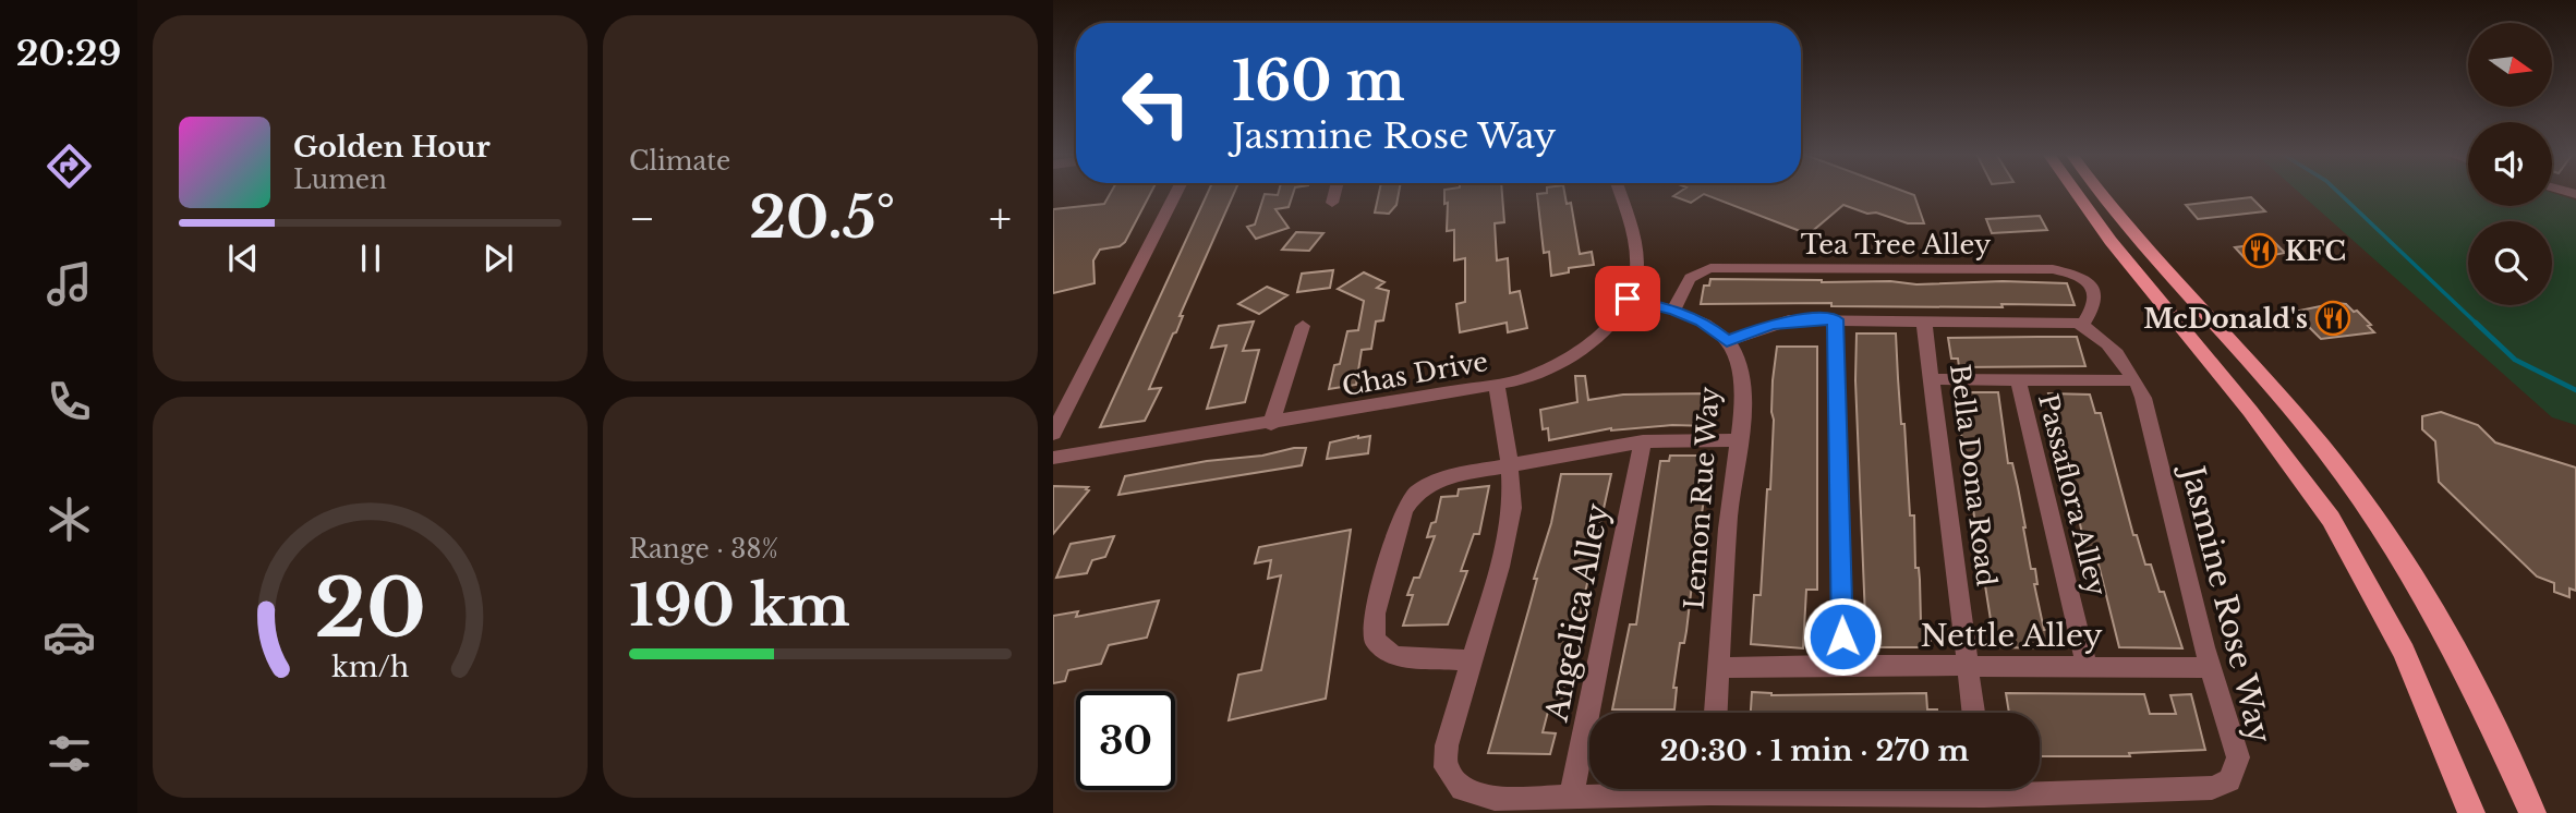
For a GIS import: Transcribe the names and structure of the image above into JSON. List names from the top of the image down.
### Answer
{
  "streets": {
    "street": [
      "Tea Tree Alley",
      "Chas Drive",
      "Bella Dona Road",
      "Passaflora Alley",
      "Lemon Rue Way",
      "Jasmine Rose Way",
      "Angelica Alley",
      "Nettle Alley"
    ]
  },
  "crossings": [
    ["Tea Tree Alley", "Jasmine Rose Way"],
    ["Chas Drive", "Jasmine Rose Way"],
    ["Bella Dona Road", "Nettle Alley"],
    ["Passaflora Alley", "Nettle Alley"],
    ["Lemon Rue Way", "Nettle Alley"],
    ["Jasmine Rose Way", "Angelica Alley"],
    ["Jasmine Rose Way", "Nettle Alley"]
  ],
  "places": {
    "restaurant": ["KFC", "McDonald's"]
  },
  "north": "right",
  "page": {
    "tabs": "20:29",
    "tile": [
      "Climate",
      ["Range · 38%", "190 km"]
    ],
    "turn": ["160 m", "Jasmine Rose Way"],
    "song": ["Golden Hour", "Lumen"],
    "heat": ["−", "20.5°", "+"],
    "limit": "30",
    "trip": "20:30 · 1 min · 270 m",
    "gauge": ["20", "km/h"]
  }
}
